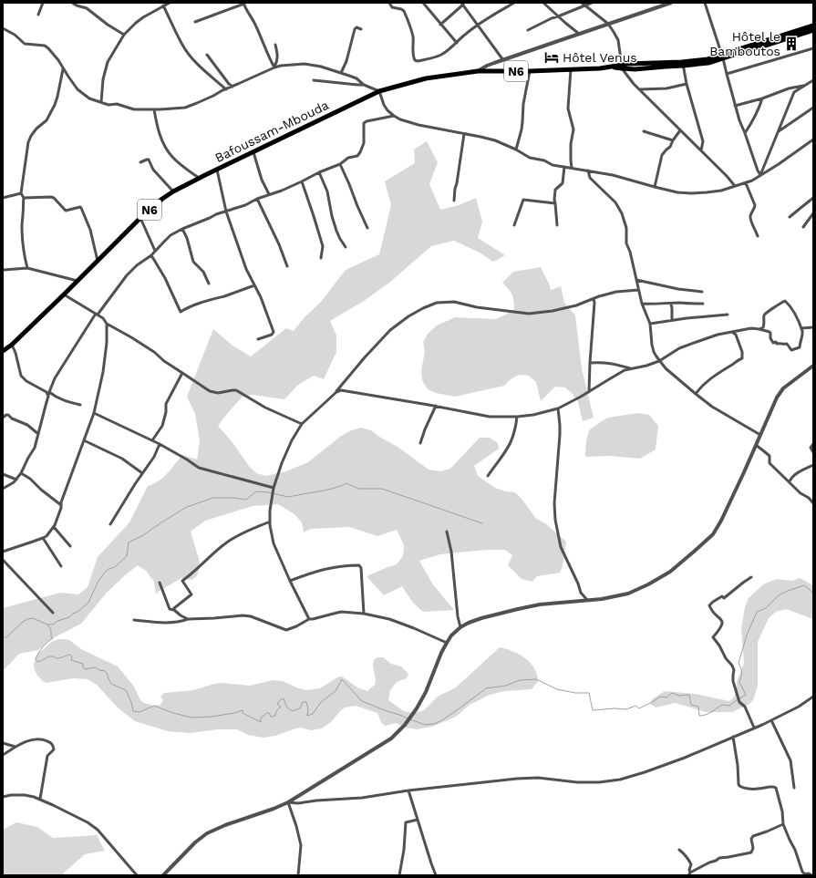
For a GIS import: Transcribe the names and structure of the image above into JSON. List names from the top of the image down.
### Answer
{
  "streets": {
    "highway": ["N6", "Bafoussam-Mbouda"]
  },
  "places": {
    "building": ["Hôtel le Bamboutos"],
    "hotel": ["Hôtel Venus"]
  }
}
